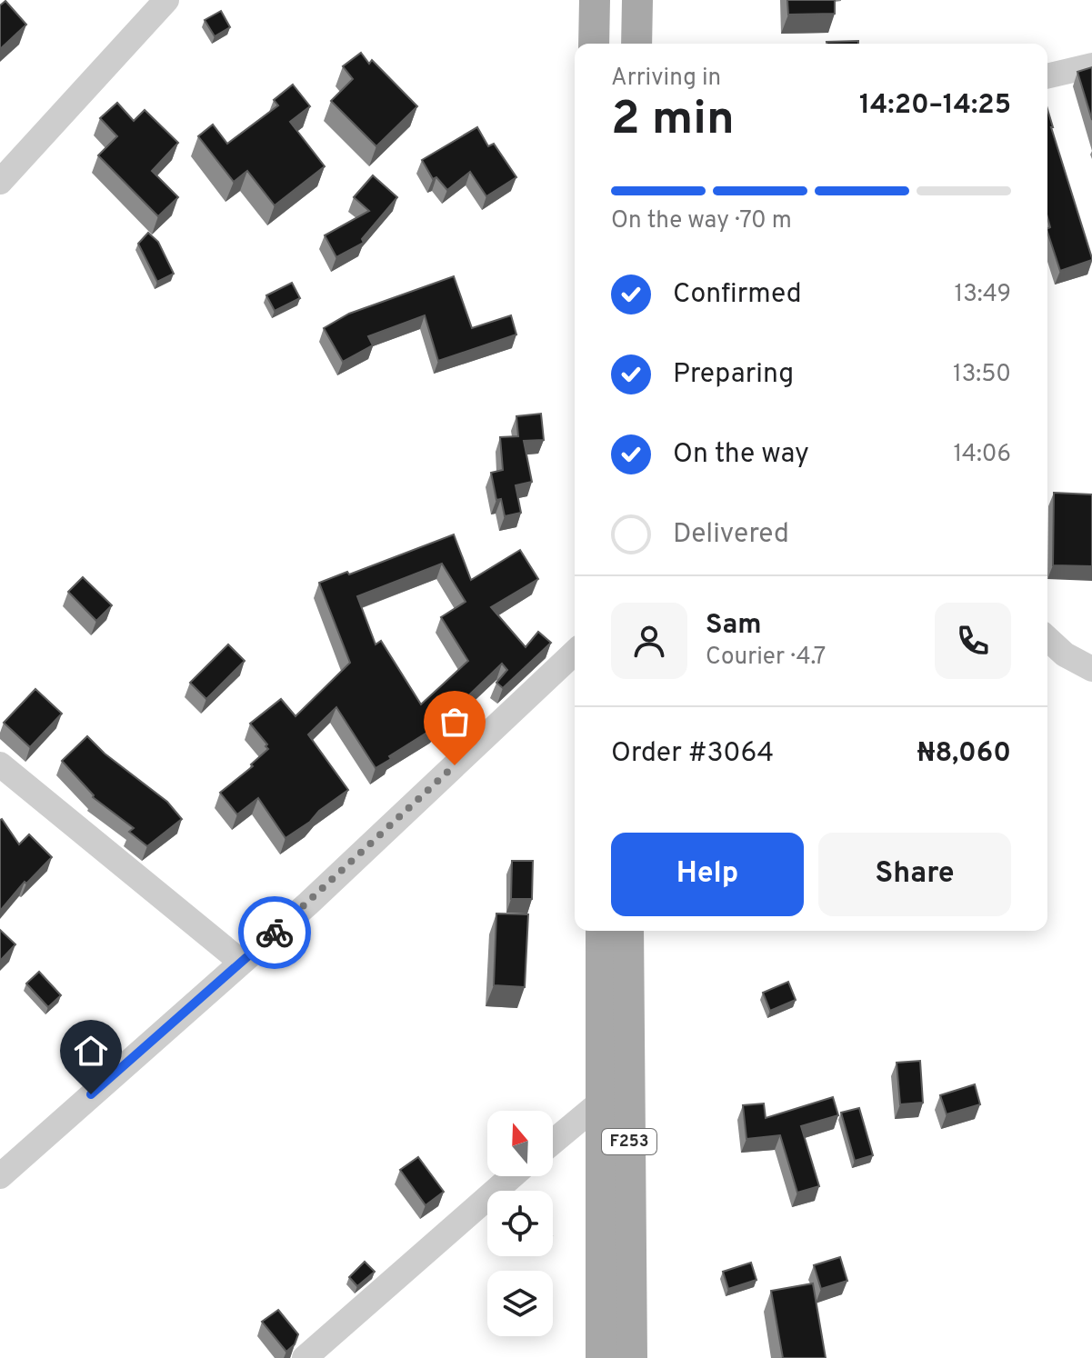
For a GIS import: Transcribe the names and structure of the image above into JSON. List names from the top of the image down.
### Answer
{
  "streets": {
    "main road": ["F253"]
  },
  "north": "top",
  "page": {
    "heading": ["2 min", "Arriving in", "14:20–14:25"],
    "panel": [
      "Sam",
      "Courier · 4.7",
      "Order #3064",
      "₦8,060"
    ],
    "bar": "On the way · 70 m",
    "list": [
      ["Confirmed", "13:49"],
      ["Preparing", "13:50"],
      ["On the way", "14:06"],
      "Delivered"
    ],
    "buttons": ["Help", "Share"]
  }
}
